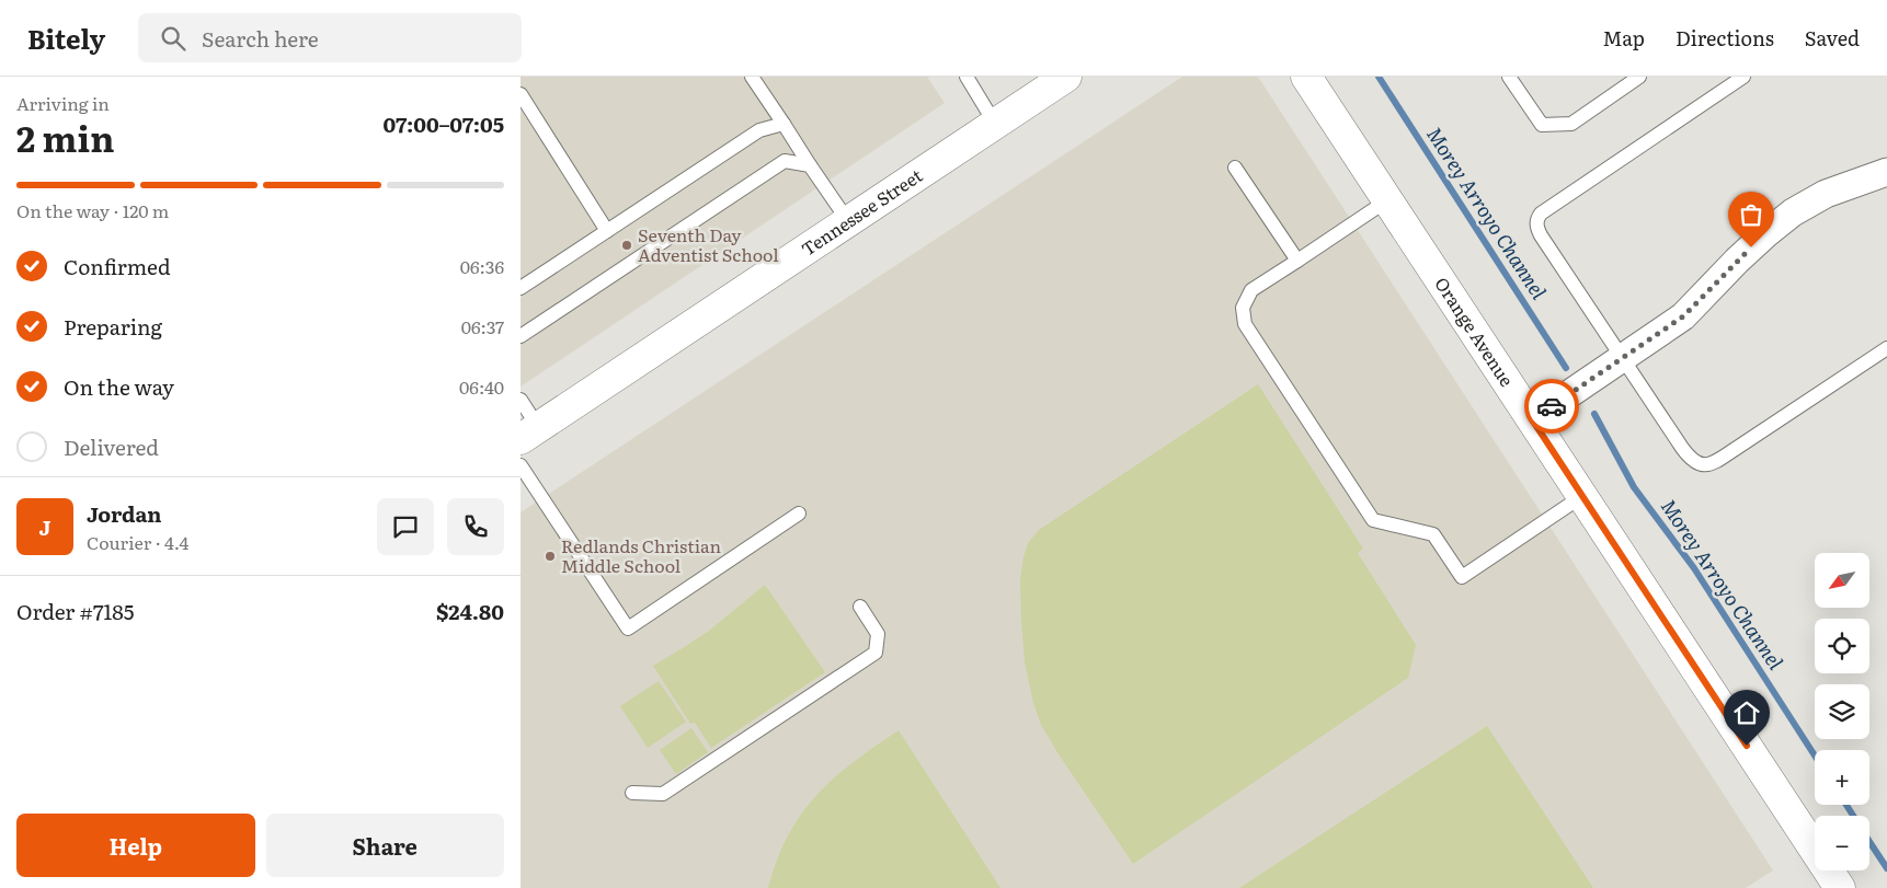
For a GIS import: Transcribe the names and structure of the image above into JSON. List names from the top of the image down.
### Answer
{
  "streets": {
    "street": ["Tennessee Street", "Orange Avenue"]
  },
  "water": ["Morey Arroyo Channel"],
  "places": ["Seventh Day Adventist School", "Redlands Christian Middle School"],
  "north": "bottom left",
  "page": {
    "header": "Bitely",
    "search": "Search here",
    "nav": ["Map", "Directions", "Saved"],
    "heading": ["2 min", "Arriving in", "07:00–07:05"],
    "panel": [
      "Jordan",
      "Courier · 4.4",
      "Order #7185",
      "$24.80"
    ],
    "bar": "On the way · 120 m",
    "list": [
      ["Confirmed", "06:36"],
      ["Preparing", "06:37"],
      ["On the way", "06:40"],
      "Delivered"
    ],
    "round": "J",
    "map_buttons": ["+", "−"],
    "buttons": ["Help", "Share"]
  }
}
